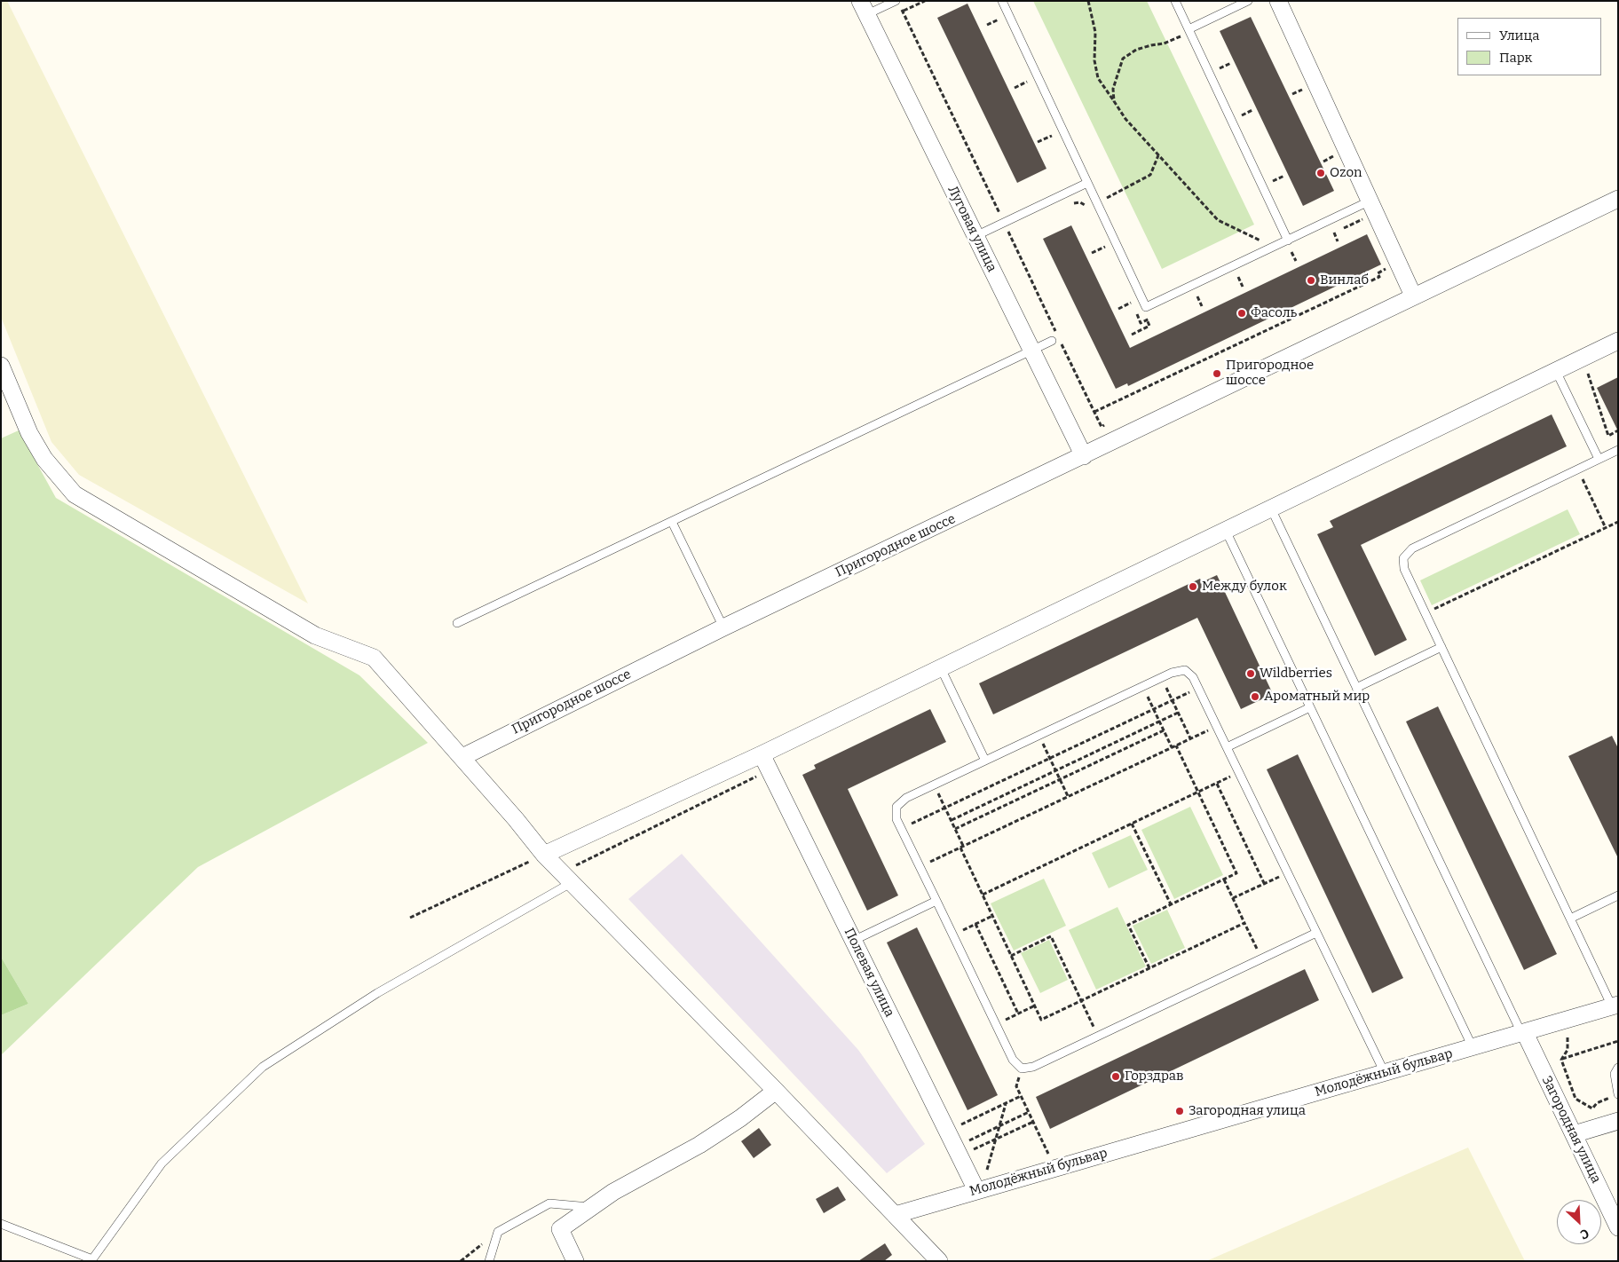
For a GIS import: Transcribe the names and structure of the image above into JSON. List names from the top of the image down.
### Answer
{
  "streets": {
    "street": [
      "Луговая улица",
      "Пригородное шоссе",
      "Полевая улица",
      "Молодёжный бульвар",
      "Загородная улица"
    ]
  },
  "crossings": [
    ["Луговая улица", "Пригородное шоссе"],
    ["Полевая улица", "Молодёжный бульвар"],
    ["Молодёжный бульвар", "Загородная улица"]
  ],
  "places": [
    "Ozon",
    "Винлаб",
    "Фасоль",
    "Пригородное шоссе",
    "Между булок",
    "Wildberries",
    "Ароматный мир",
    "Горздрав",
    "Загородная улица"
  ],
  "legend": ["Улица", "Парк"],
  "north": "bottom right"
}
